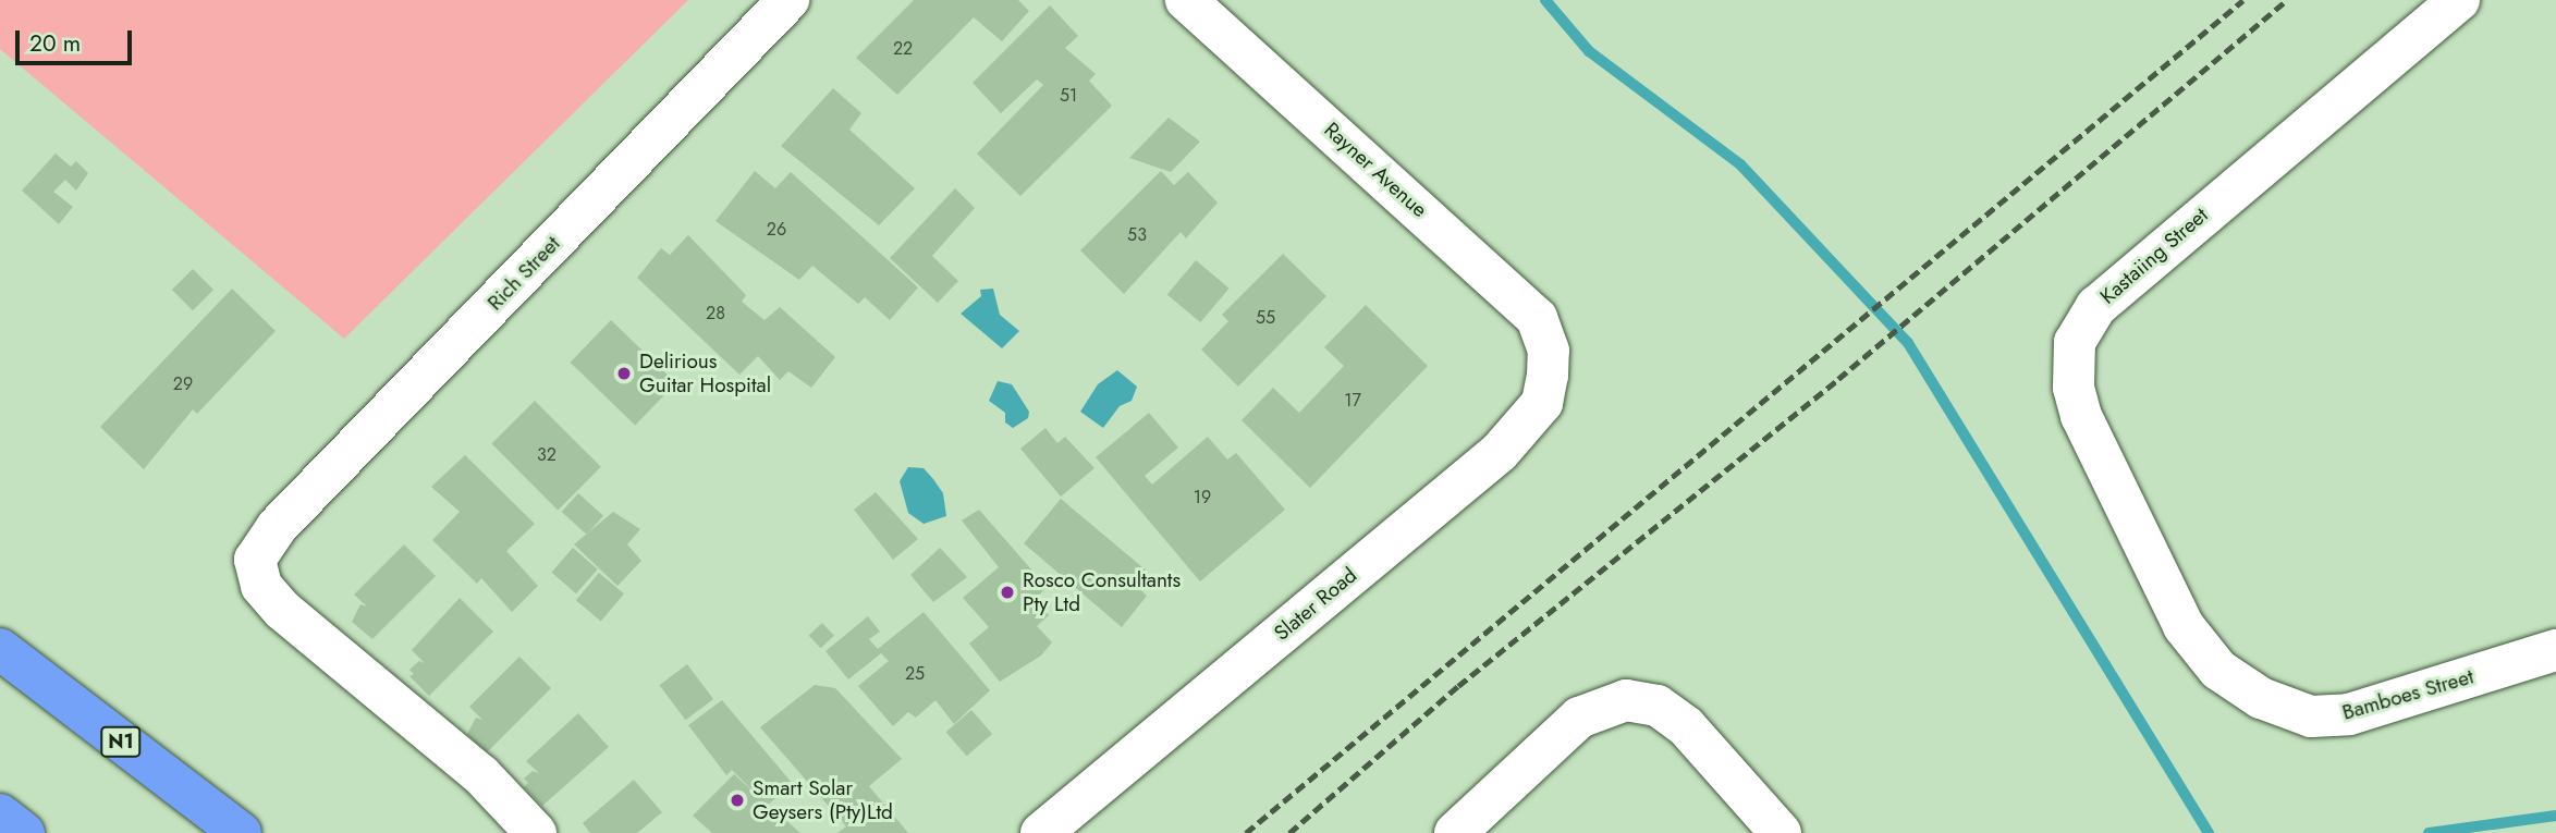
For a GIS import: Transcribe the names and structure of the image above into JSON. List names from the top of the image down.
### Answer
{
  "streets": {
    "highway": ["N1"],
    "street": [
      "Rayner Avenue",
      "Kastaiing Street",
      "Rich Street",
      "Slater Road",
      "Bamboes Street"
    ]
  },
  "crossings": [
    ["Rayner Avenue", "Slater Road"],
    ["Kastaiing Street", "Bamboes Street"]
  ],
  "places": ["Delirious Guitar Hospital", "Rosco Consultants Pty Ltd", "Smart Solar Geysers (Pty)Ltd"],
  "house_numbers": [
    "22",
    "51",
    "26",
    "53",
    "28",
    "55",
    "29",
    "17",
    "32",
    "19",
    "25"
  ],
  "scale_bar": "20 m"
}
